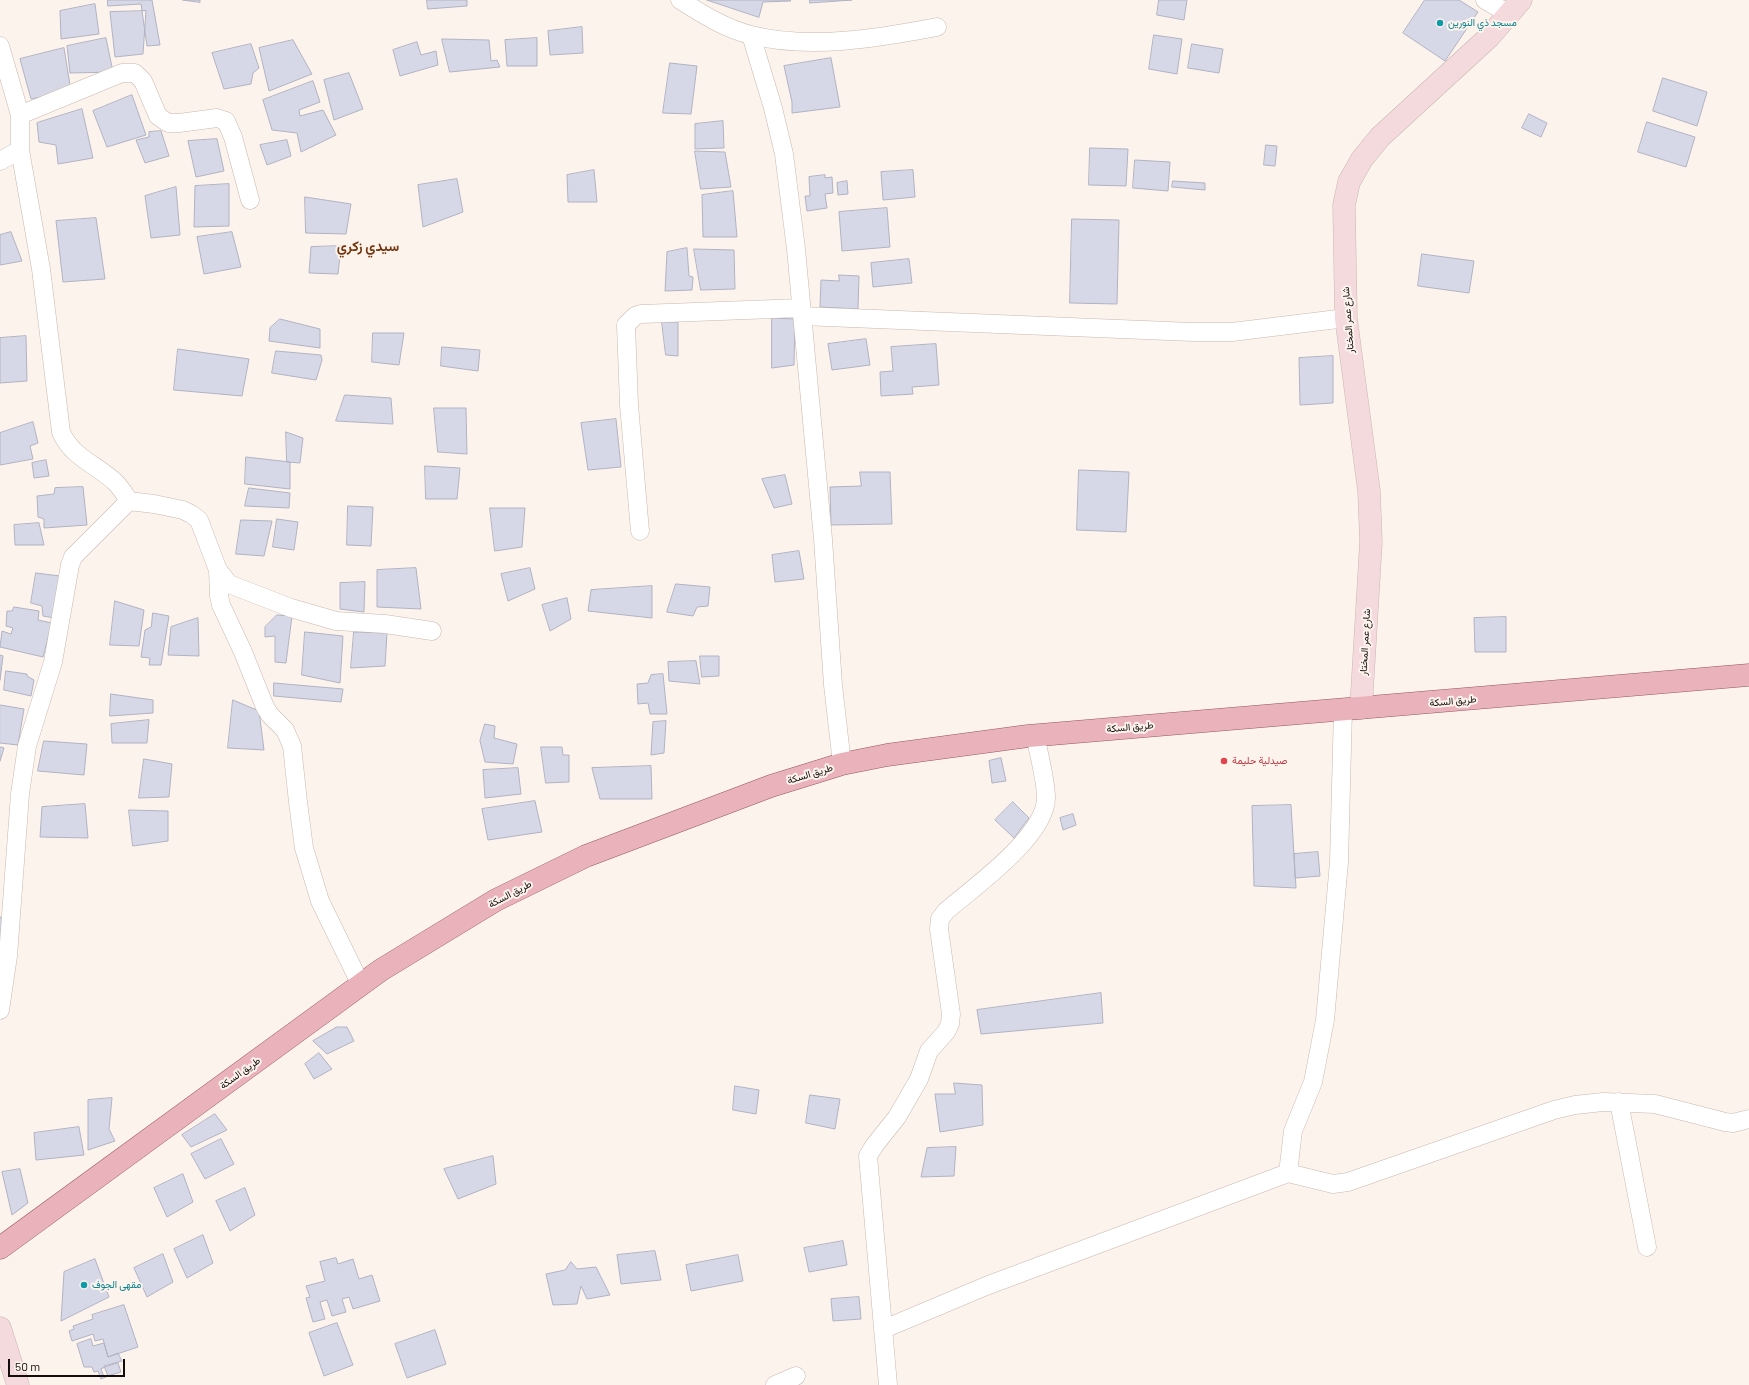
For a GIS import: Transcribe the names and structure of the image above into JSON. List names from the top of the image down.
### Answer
{
  "streets": {
    "main road": ["طريق السكة"],
    "street": ["شارع عمر المختار"]
  },
  "crossings": [
    ["شارع عمر المختار", "طريق السكة"]
  ],
  "districts": ["سيدي زكري"],
  "places": ["مسجد ذي النورين", "صيدلية حليمة", "مقهى الجوف"],
  "scale_bar": "50 m"
}
